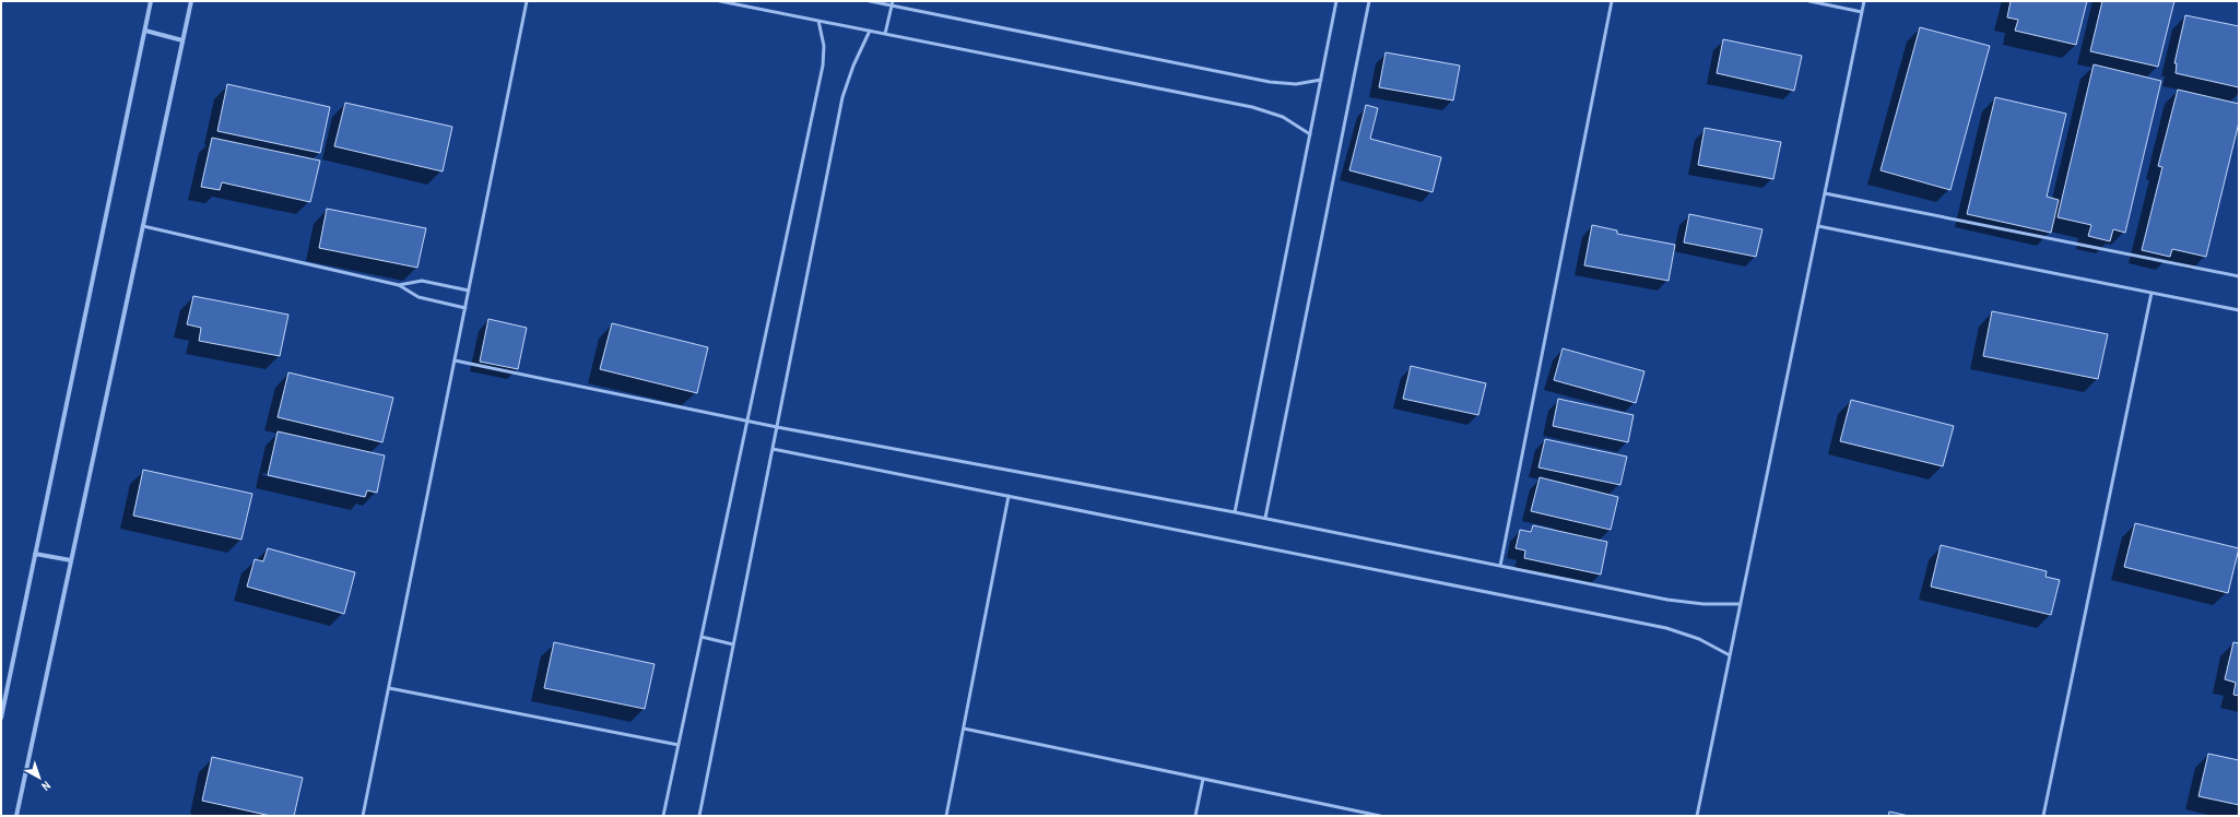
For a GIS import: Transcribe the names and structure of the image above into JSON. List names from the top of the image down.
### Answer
{
  "north": "bottom right"
}
